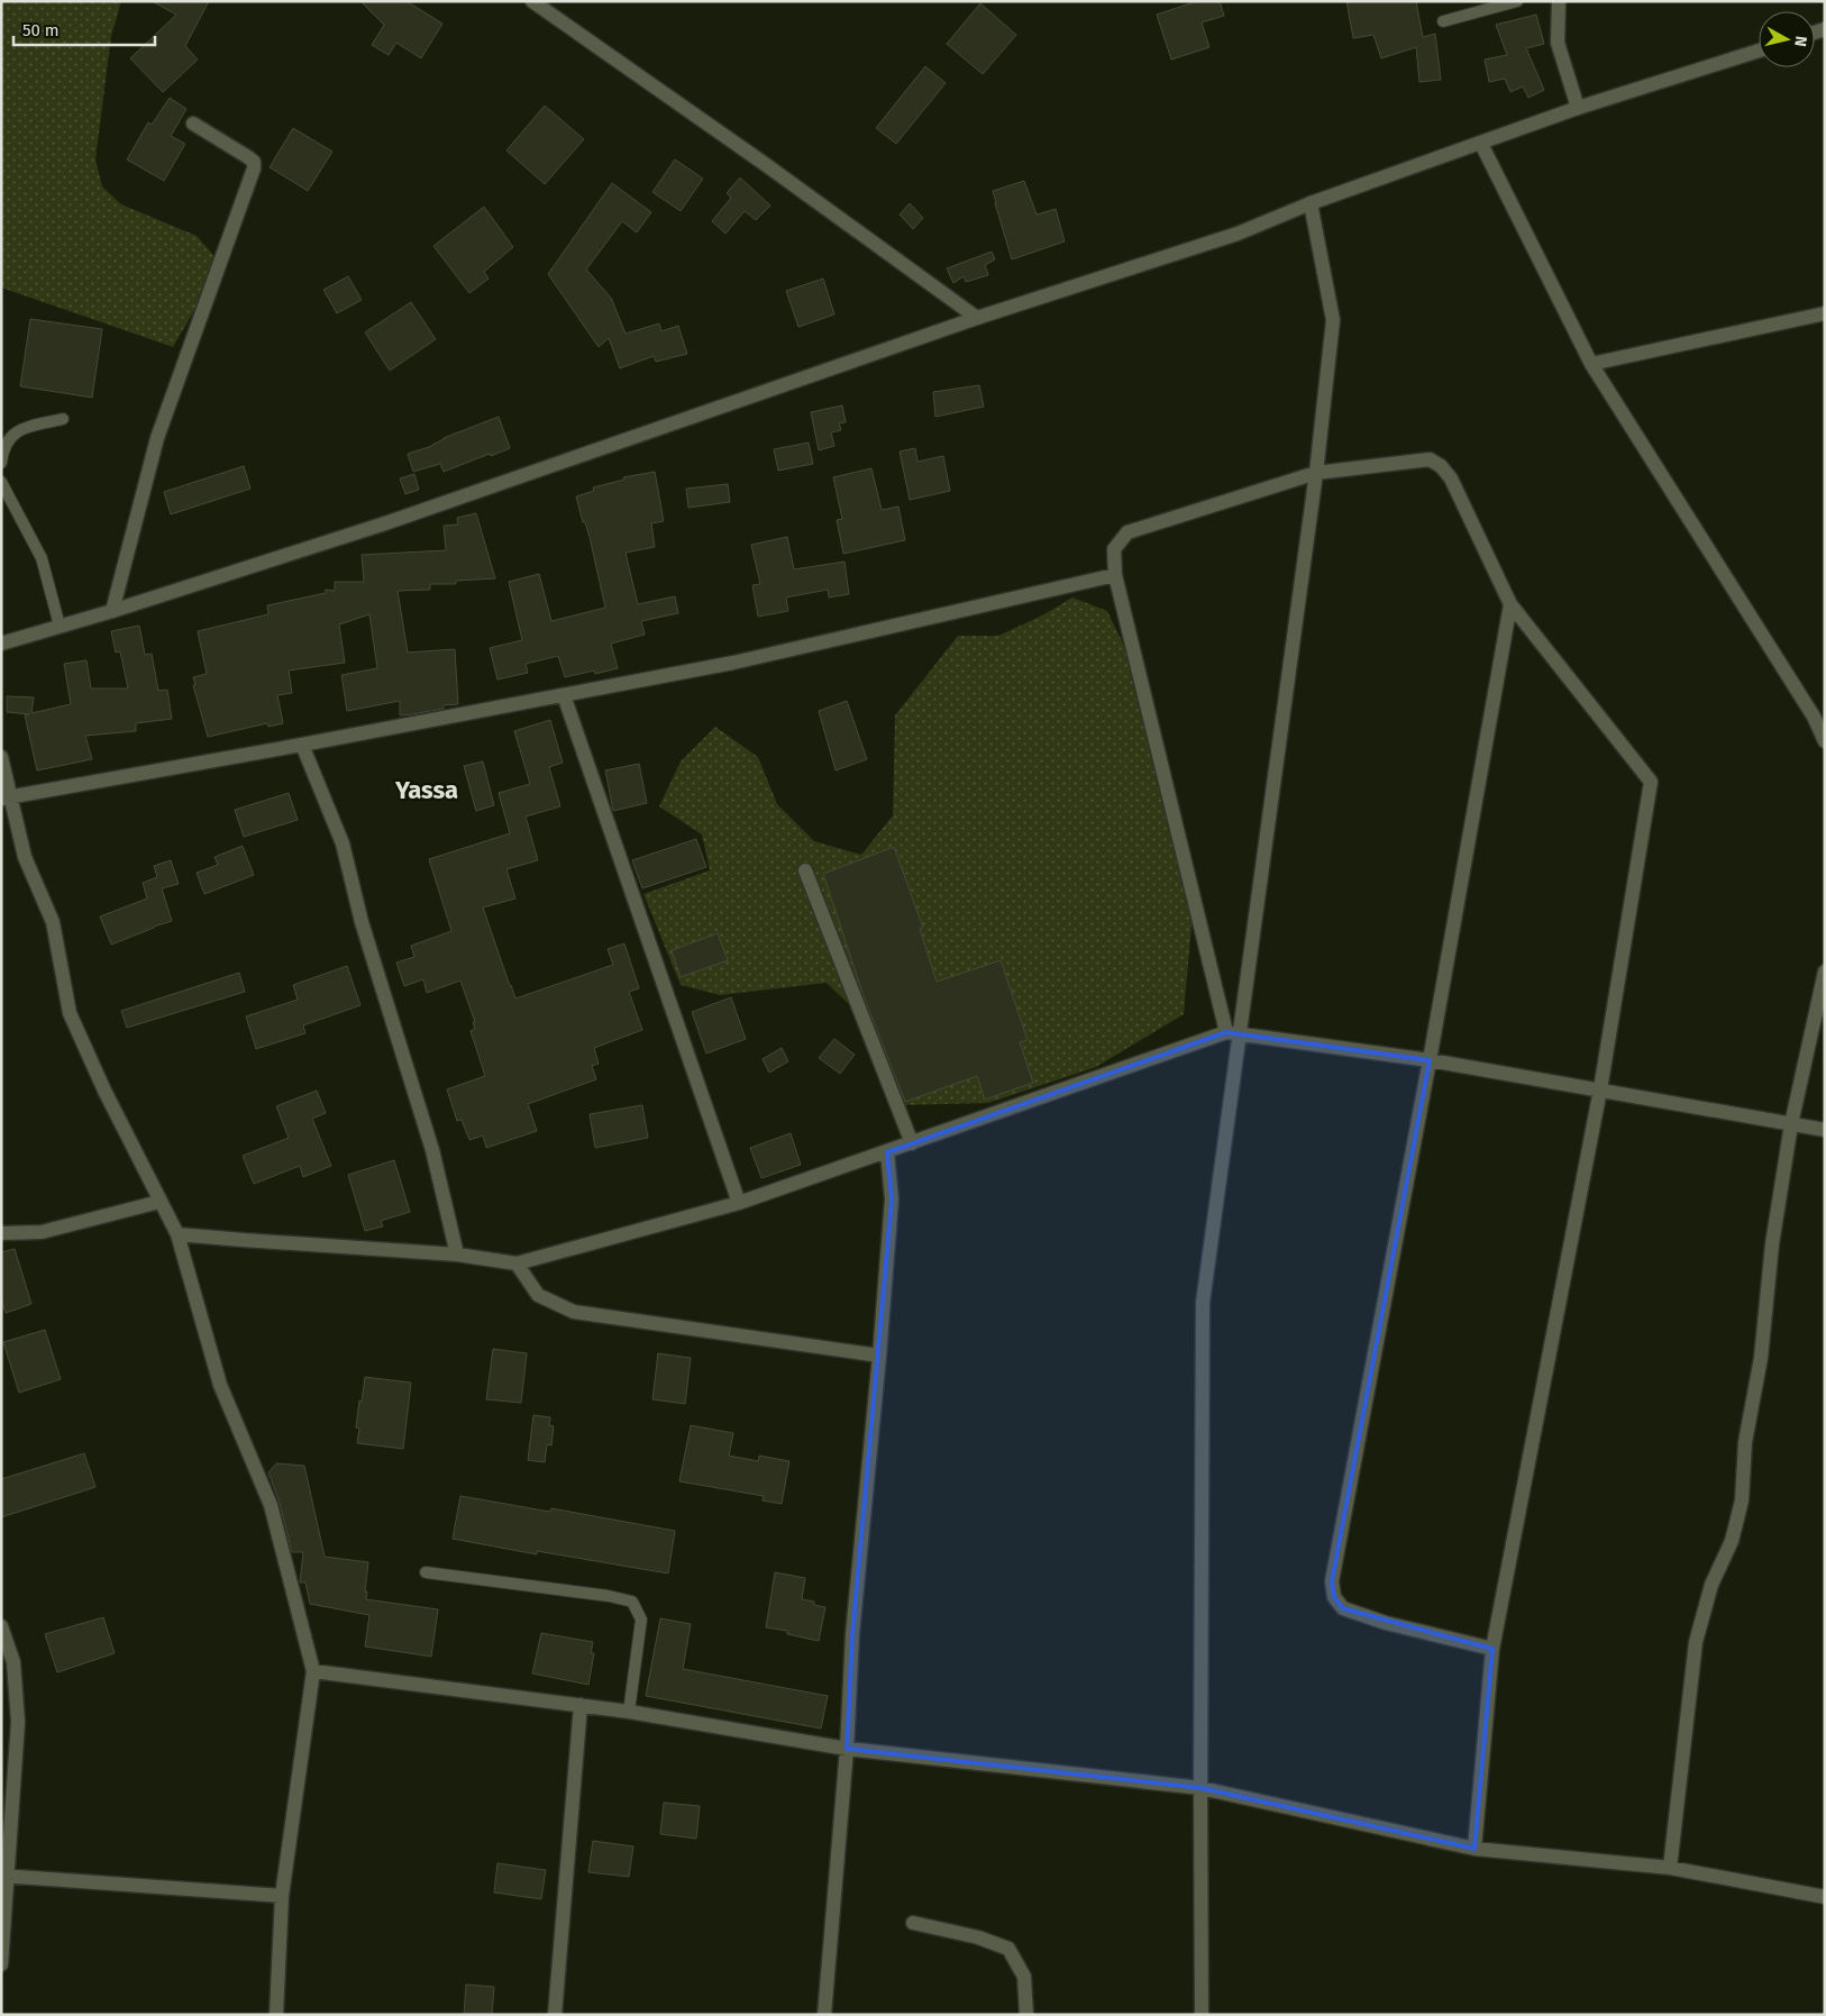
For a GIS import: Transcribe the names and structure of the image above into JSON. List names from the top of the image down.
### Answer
{
  "districts": ["Yassa"],
  "scale_bar": "50 m",
  "north": "right"
}
